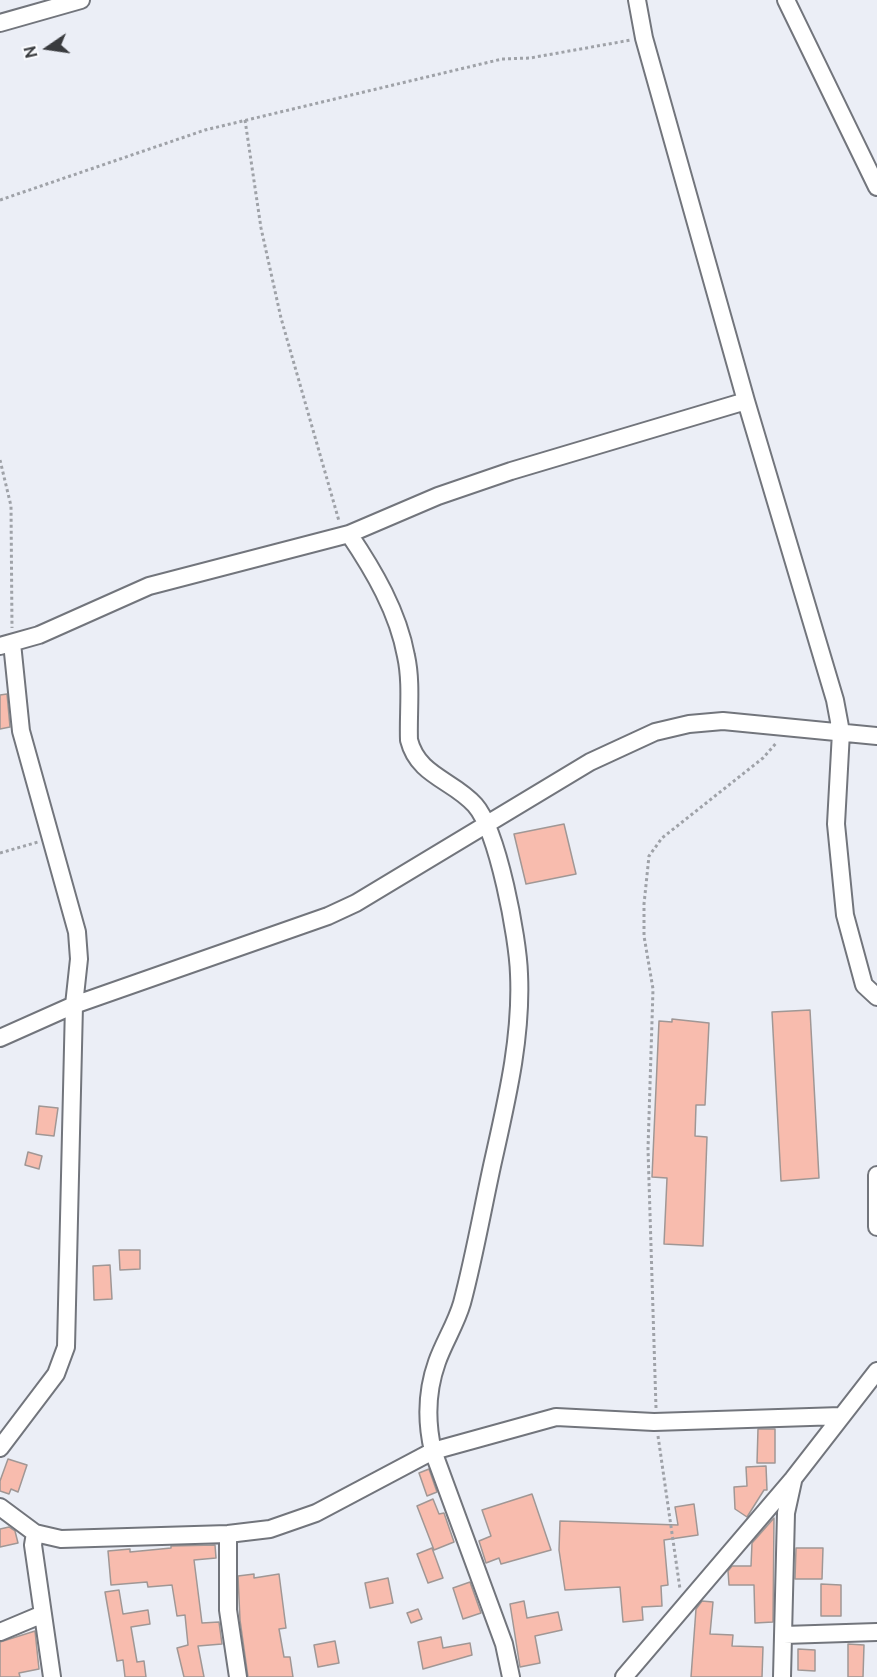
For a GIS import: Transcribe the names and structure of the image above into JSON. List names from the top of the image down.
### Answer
{
  "north": "left"
}
